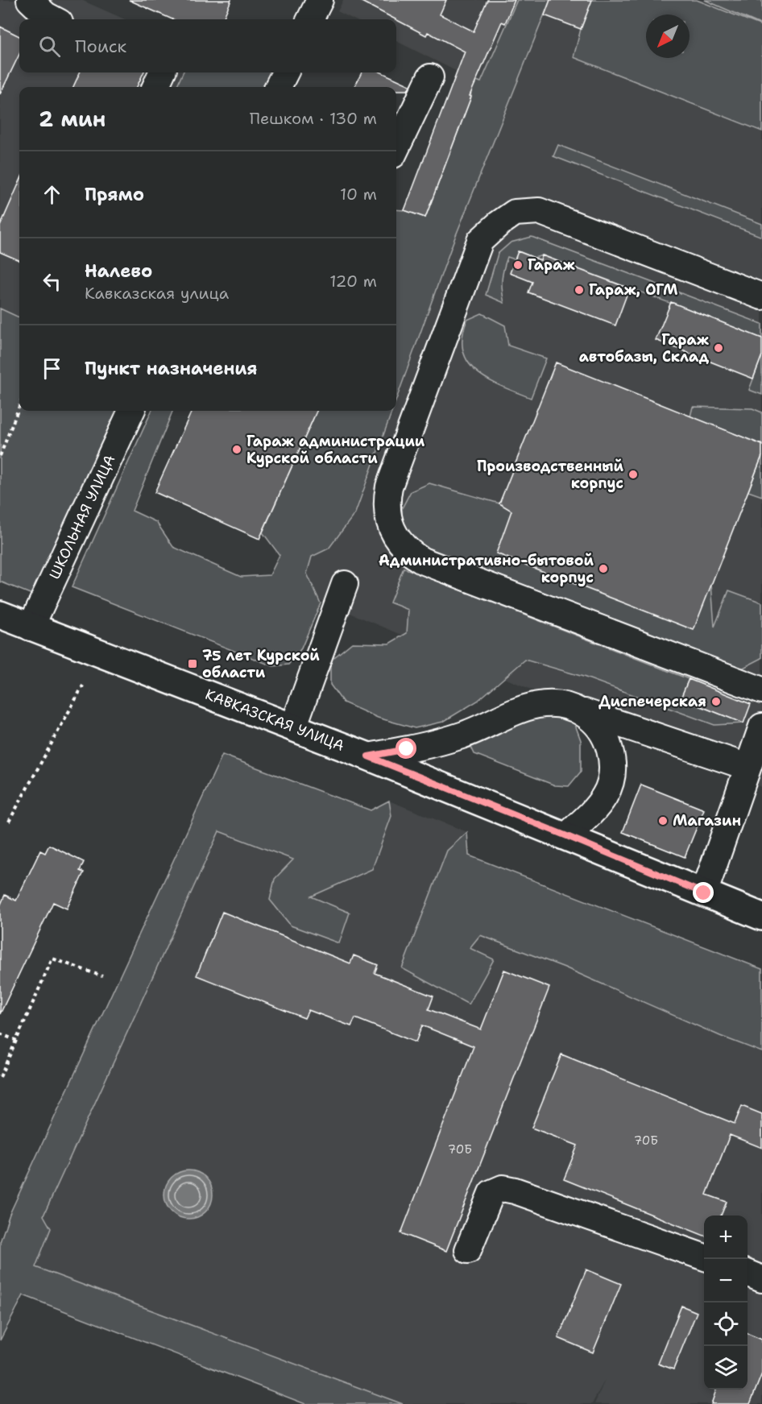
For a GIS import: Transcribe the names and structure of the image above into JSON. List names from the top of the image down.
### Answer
{
  "streets": {
    "main road": ["КАВКАЗСКАЯ УЛИЦА"],
    "street": ["ШКОЛЬНАЯ УЛИЦА"]
  },
  "crossings": [
    ["ШКОЛЬНАЯ УЛИЦА", "КАВКАЗСКАЯ УЛИЦА"]
  ],
  "places": {
    "other": [
      "Гараж",
      "Гараж, ОГМ",
      "Гараж автобазы, Склад",
      "Гараж администрации Курской области",
      "Производственный корпус",
      "Административно-бытовой корпус",
      "Диспечерская",
      "Магазин"
    ],
    "transit": ["75 лет Курской области"]
  },
  "house_numbers": ["70Б", "70Б"],
  "north": "bottom left",
  "page": {
    "search": "Поиск",
    "heading": ["2 мин", "Пешком · 130 m"],
    "list": [
      ["Прямо", "10 m"],
      ["Налево", "Кавказская улица", "120 m"],
      "Пункт назначения"
    ],
    "map_buttons": ["+", "−"]
  }
}
